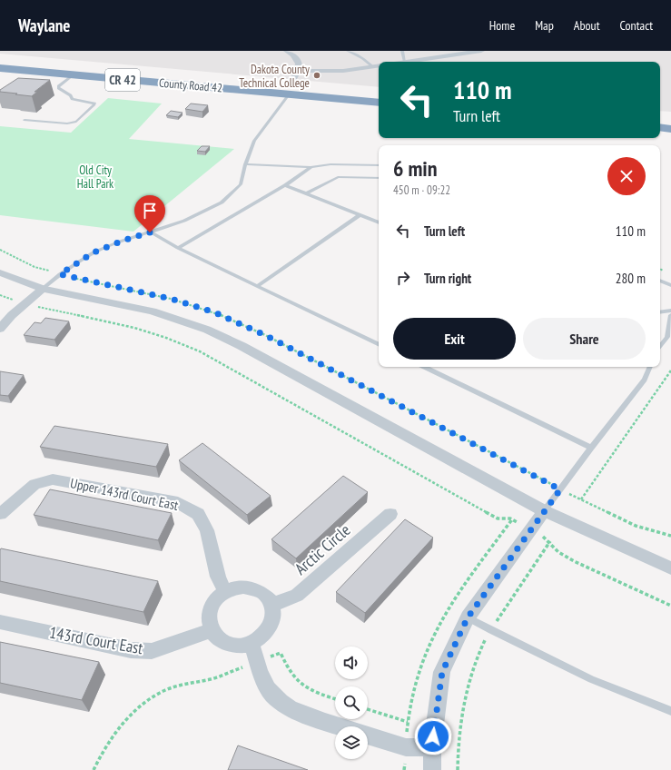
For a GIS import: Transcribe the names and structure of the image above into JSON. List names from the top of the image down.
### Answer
{
  "streets": {
    "highway": ["CR 42", "County Road 42"],
    "street": ["Upper 143rd Court East", "Arctic Circle", "143rd Court East"]
  },
  "crossings": [
    ["Upper 143rd Court East", "Arctic Circle"],
    ["Upper 143rd Court East", "143rd Court East"],
    ["Arctic Circle", "143rd Court East"]
  ],
  "parks": ["Old City Hall Park"],
  "places": ["Dakota County Technical College"],
  "page": {
    "header": "Waylane",
    "nav": [
      "Home",
      "Map",
      "About",
      "Contact"
    ],
    "turn": ["110 m", "Turn left"],
    "heading": ["6 min", "450 m · 09:22"],
    "list": [
      {
        "name": "Turn left",
        "value": "110 m"
      },
      {
        "name": "Turn right",
        "value": "280 m"
      }
    ],
    "buttons": ["Exit", "Share"]
  }
}
